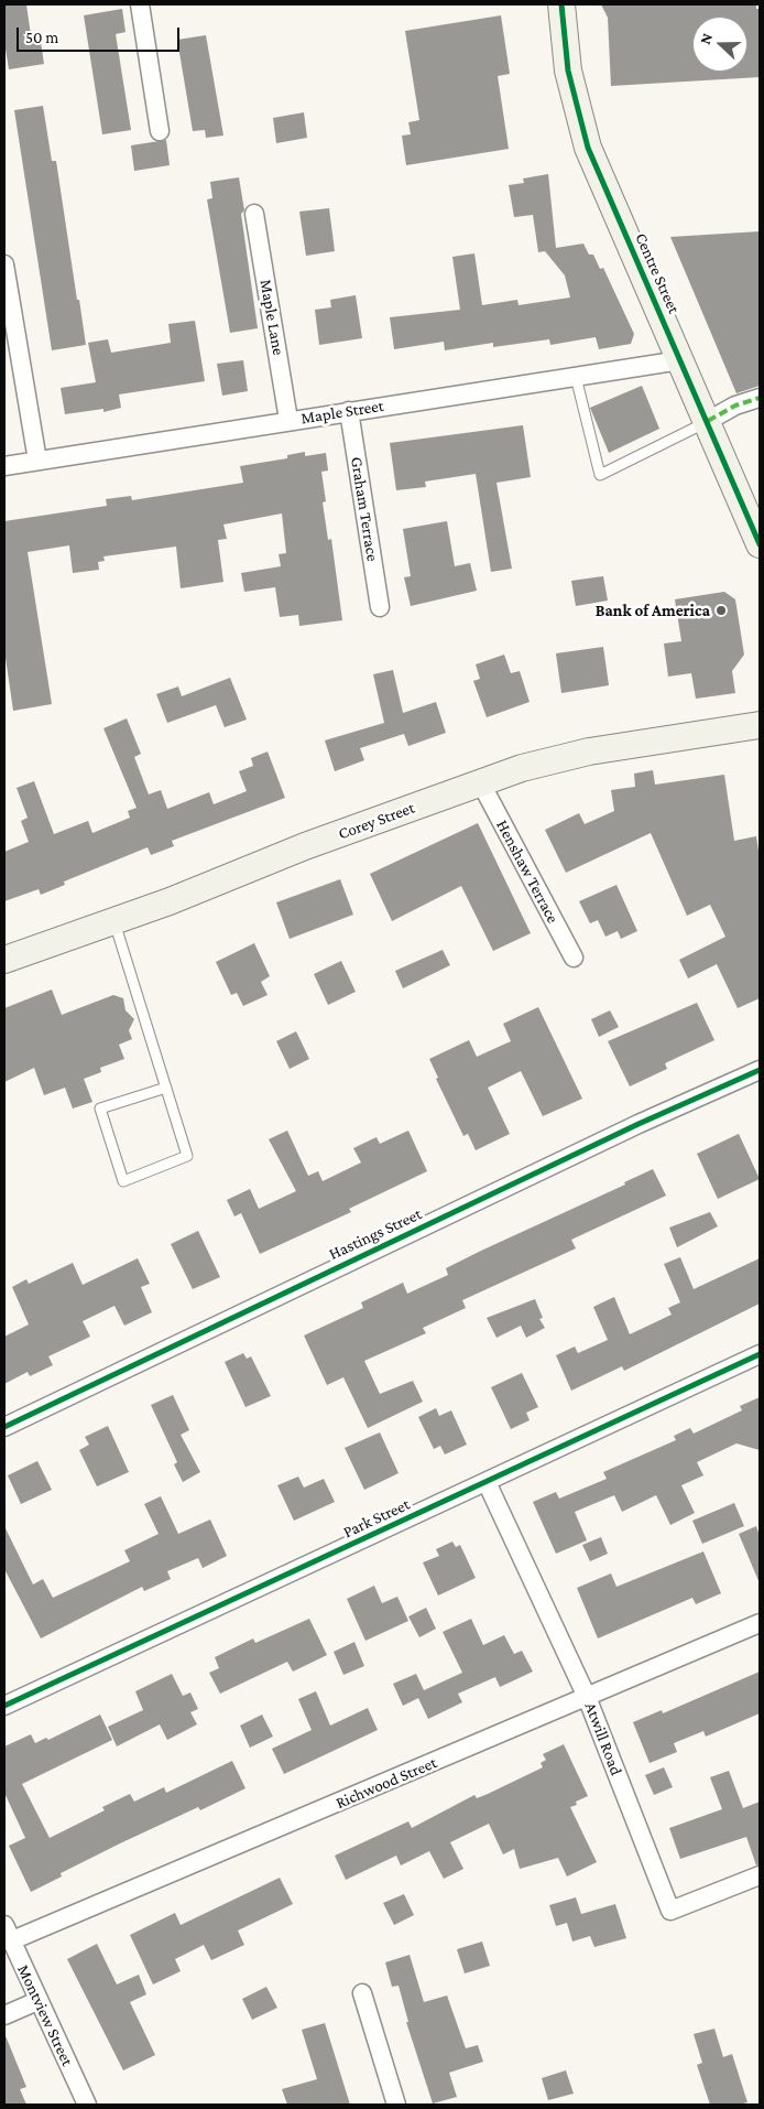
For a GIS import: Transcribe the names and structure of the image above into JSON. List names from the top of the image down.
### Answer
{
  "streets": {
    "street": [
      "Centre Street",
      "Maple Lane",
      "Maple Street",
      "Graham Terrace",
      "Corey Street",
      "Henshaw Terrace",
      "Hastings Street",
      "Park Street",
      "Atwill Road",
      "Richwood Street",
      "Montview Street"
    ]
  },
  "crossings": [
    ["Centre Street", "Maple Street"],
    ["Maple Lane", "Maple Street"],
    ["Maple Street", "Graham Terrace"],
    ["Corey Street", "Henshaw Terrace"],
    ["Park Street", "Atwill Road"],
    ["Atwill Road", "Richwood Street"],
    ["Richwood Street", "Montview Street"]
  ],
  "places": ["Bank of America"],
  "scale_bar": "50 m",
  "north": "left"
}
